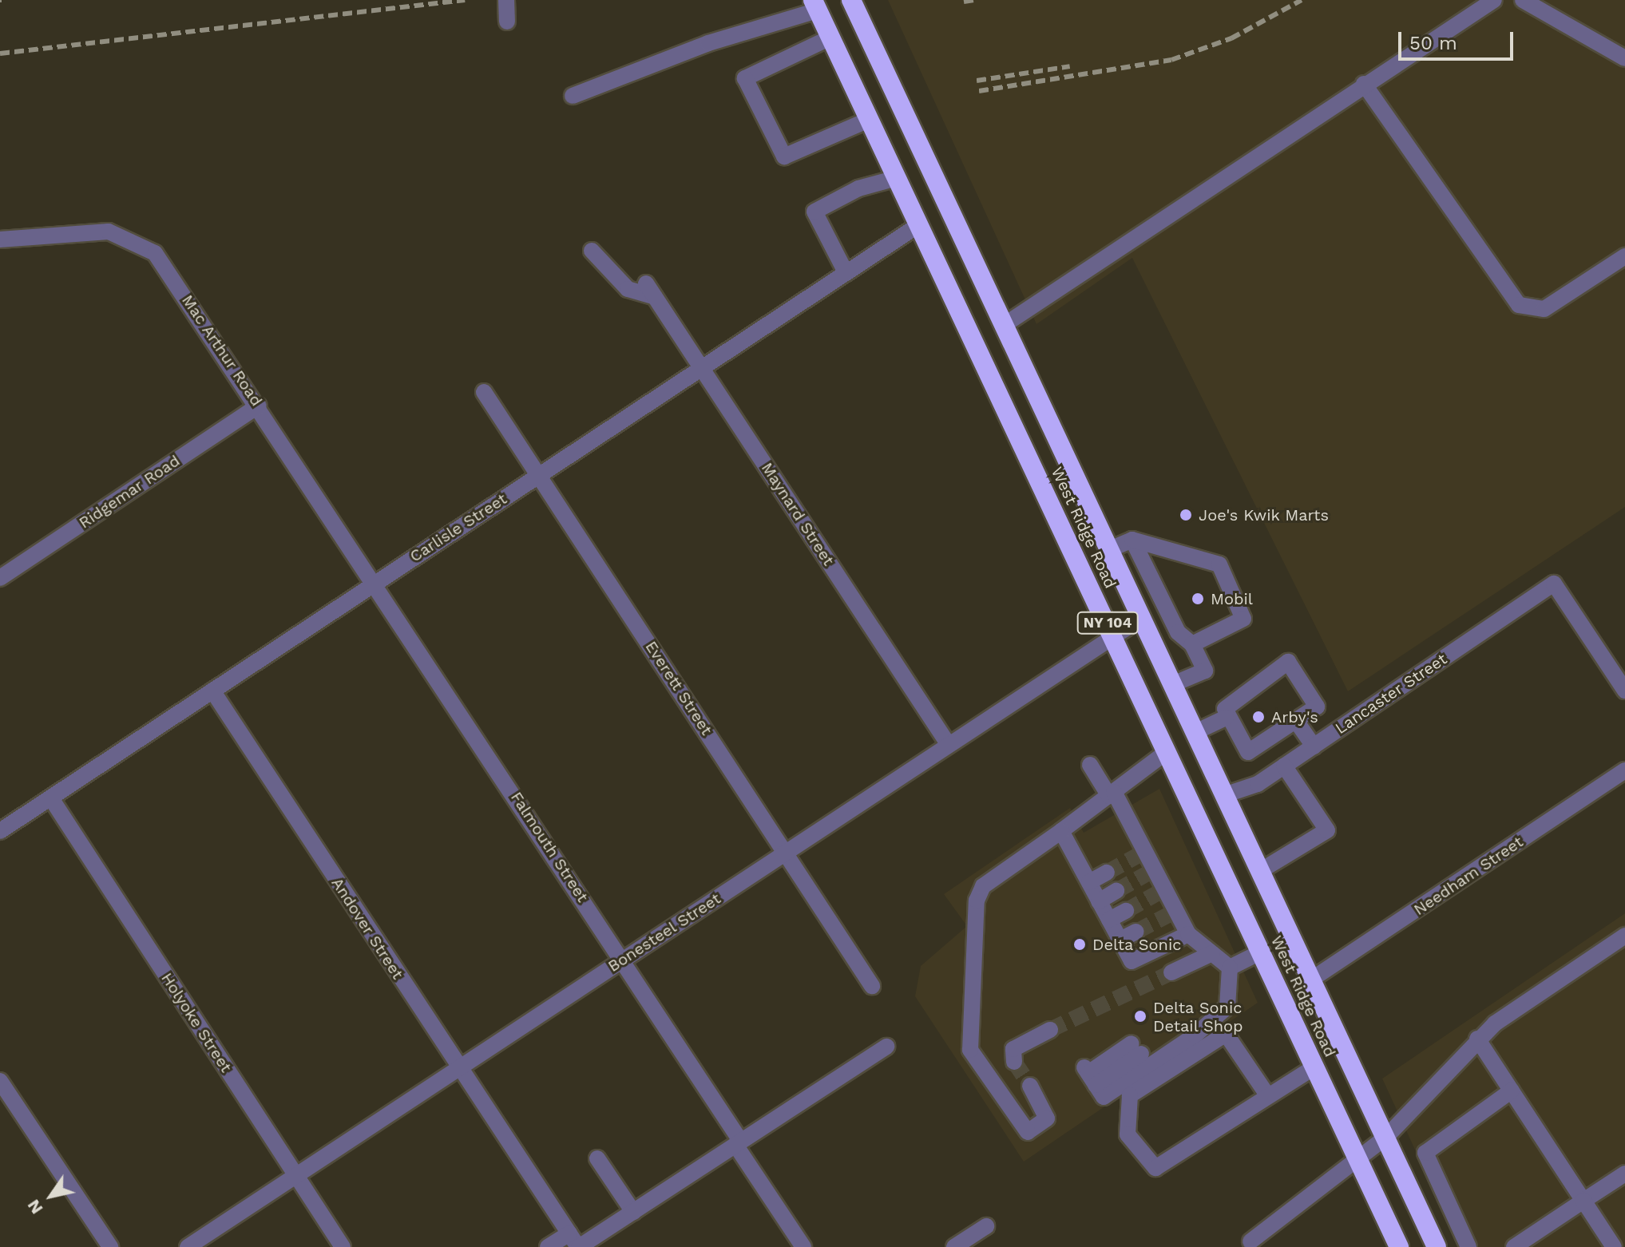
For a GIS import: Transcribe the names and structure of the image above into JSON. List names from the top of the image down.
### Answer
{
  "streets": {
    "highway": ["West Ridge Road", "NY 104"],
    "street": [
      "Mac Arthur Road",
      "Ridgemar Road",
      "Maynard Street",
      "Carlisle Street",
      "Everett Street",
      "Lancaster Street",
      "Falmouth Street",
      "Needham Street",
      "Andover Street",
      "Bonesteel Street",
      "Holyoke Street"
    ]
  },
  "crossings": [
    ["Mac Arthur Road", "Ridgemar Road"],
    ["Mac Arthur Road", "Carlisle Street"],
    ["Mac Arthur Road", "Falmouth Street"],
    ["Maynard Street", "Carlisle Street"],
    ["Maynard Street", "Bonesteel Street"],
    ["Carlisle Street", "West Ridge Road"],
    ["Carlisle Street", "Everett Street"],
    ["Carlisle Street", "Falmouth Street"],
    ["Carlisle Street", "Andover Street"],
    ["Carlisle Street", "Holyoke Street"],
    ["West Ridge Road", "Lancaster Street"],
    ["West Ridge Road", "Needham Street"],
    ["West Ridge Road", "Bonesteel Street"],
    ["Everett Street", "Bonesteel Street"],
    ["Falmouth Street", "Bonesteel Street"],
    ["Andover Street", "Bonesteel Street"],
    ["Bonesteel Street", "Holyoke Street"]
  ],
  "places": [
    "Joe's Kwik Marts",
    "Mobil",
    "Arby's",
    "Delta Sonic",
    "Delta Sonic Detail Shop"
  ],
  "scale_bar": "50 m",
  "north": "bottom left"
}
